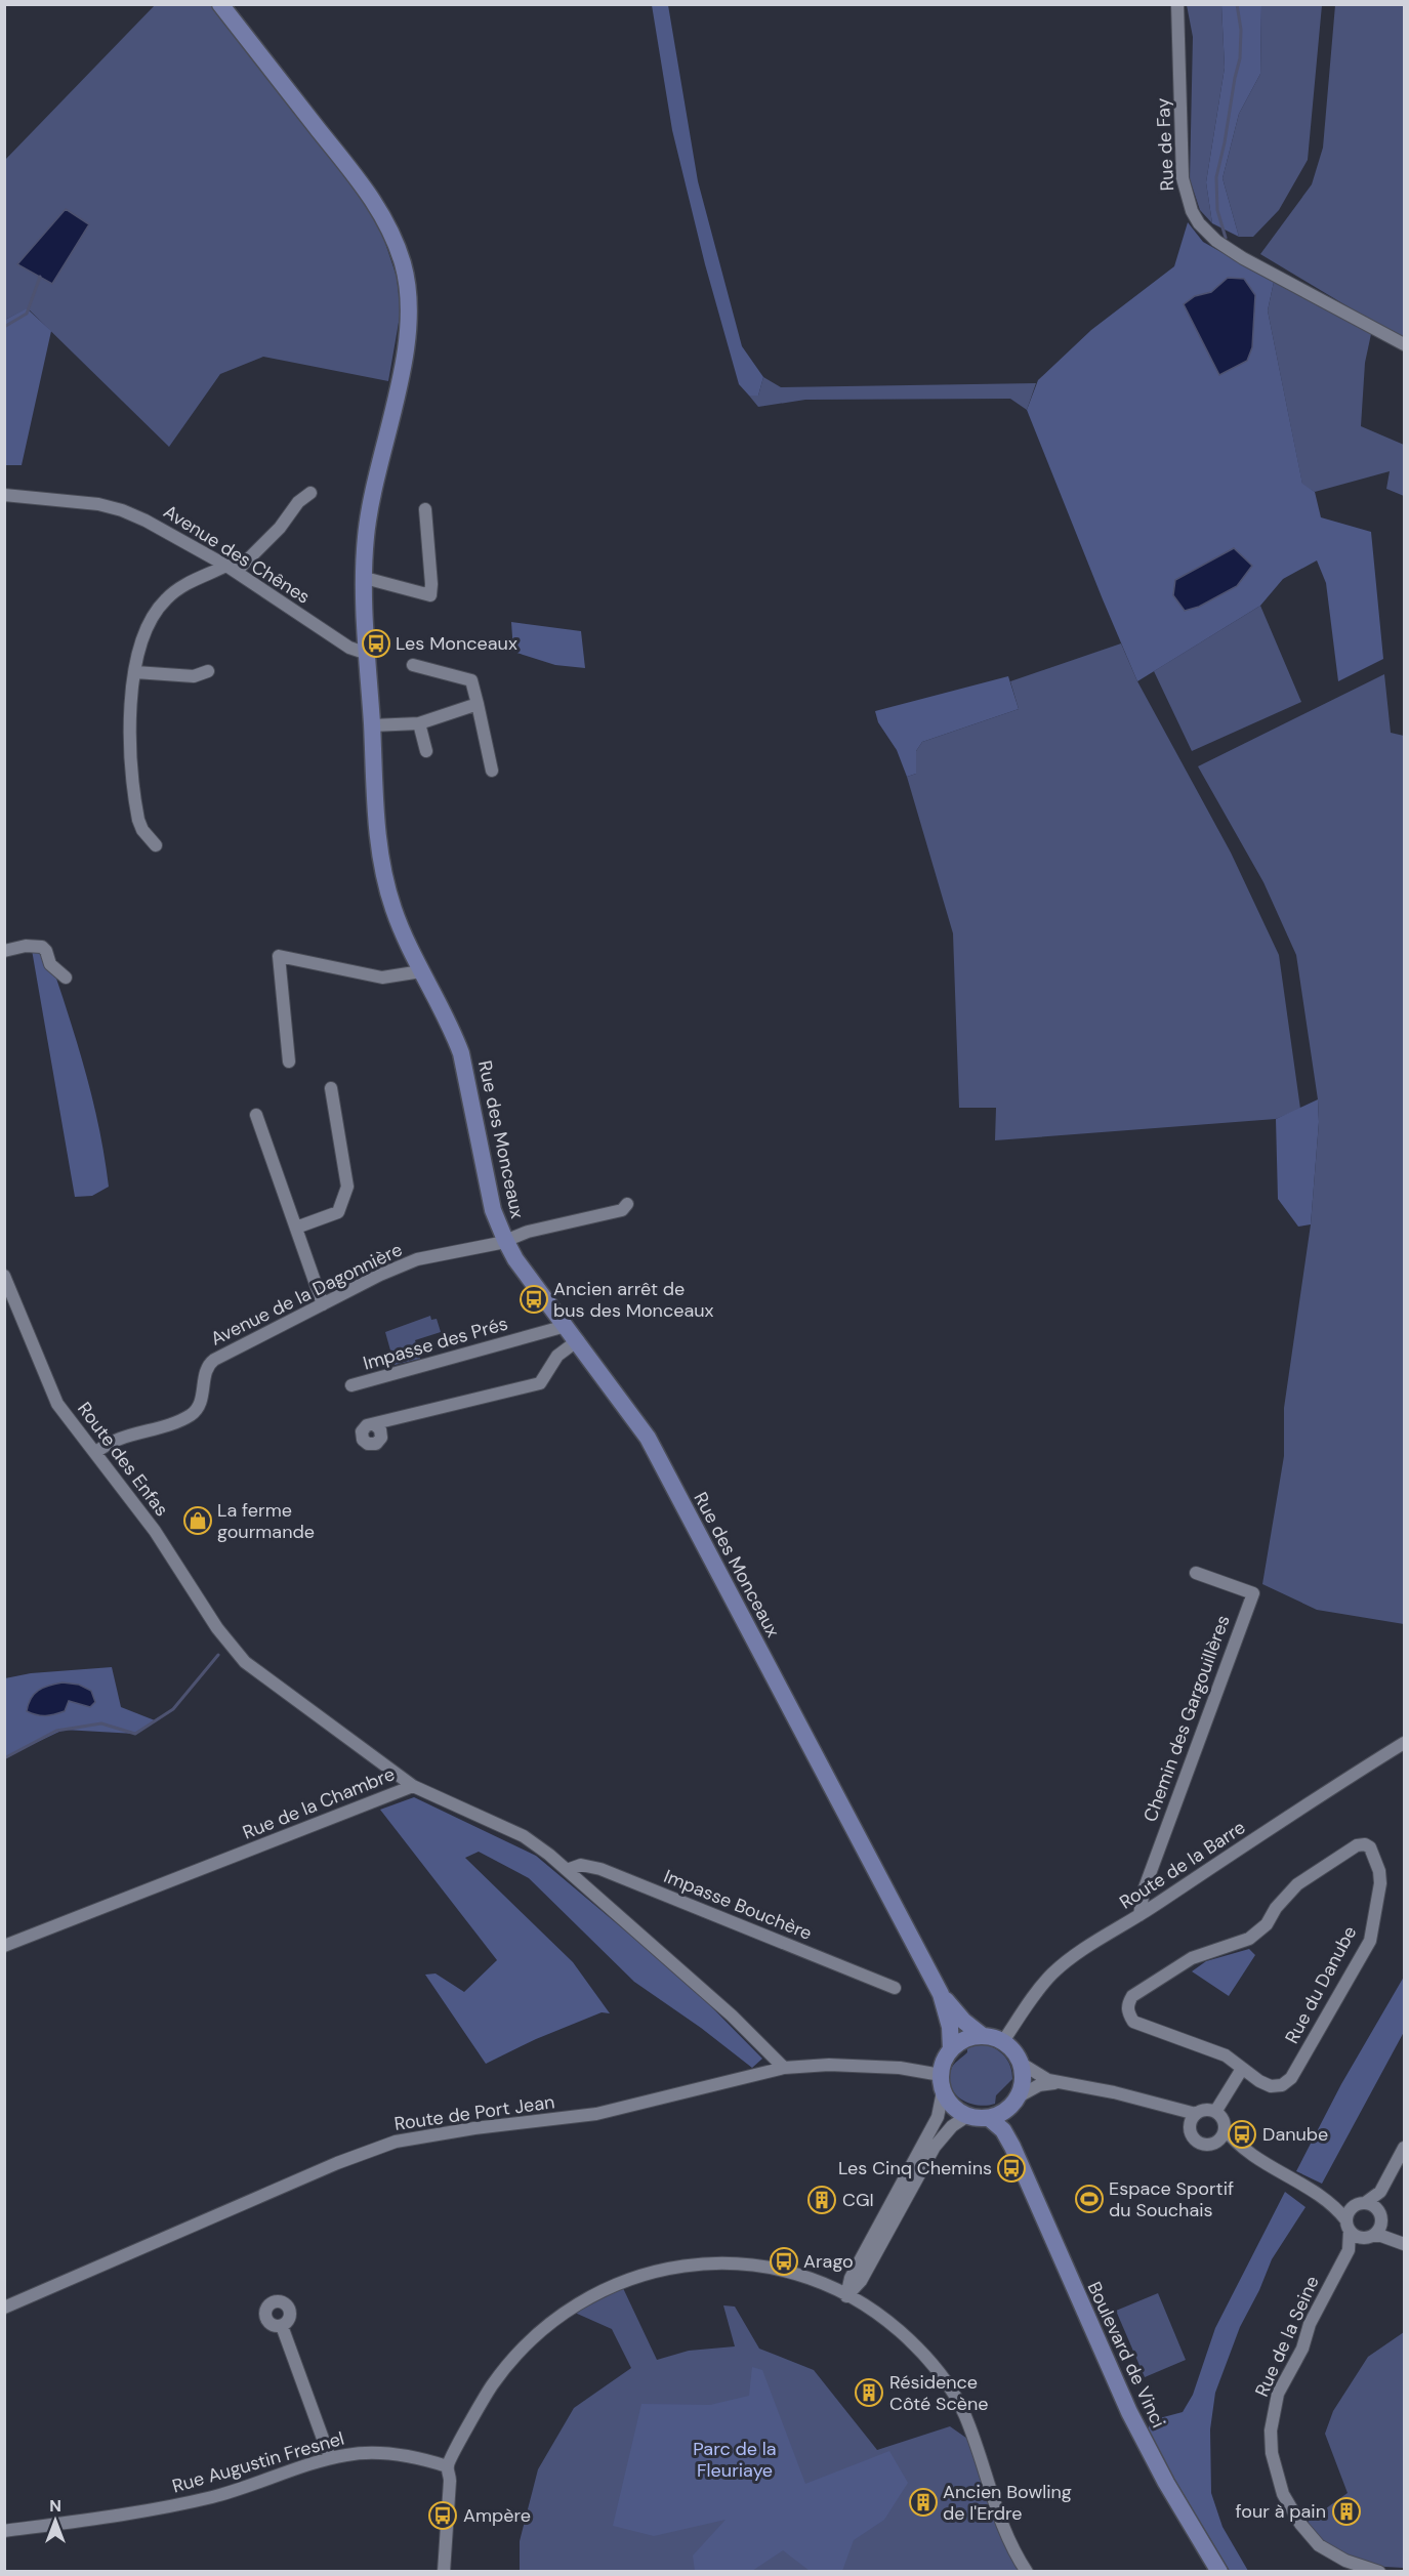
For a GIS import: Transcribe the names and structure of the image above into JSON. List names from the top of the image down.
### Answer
{
  "streets": {
    "main road": ["Rue des Monceaux", "Boulevard de Vinci"],
    "street": [
      "Rue de Fay",
      "Avenue des Chênes",
      "Avenue de la Dagonnière",
      "Impasse des Prés",
      "Route des Enfas",
      "Chemin des Gargouillères",
      "Rue de la Chambre",
      "Route de la Barre",
      "Impasse Bouchère",
      "Rue du Danube",
      "Route de Port Jean",
      "Rue de la Seine",
      "Rue Augustin Fresnel"
    ]
  },
  "crossings": [
    ["Avenue des Chênes", "Rue des Monceaux"],
    ["Rue des Monceaux", "Avenue de la Dagonnière"],
    ["Rue des Monceaux", "Impasse des Prés"],
    ["Rue des Monceaux", "Route de la Barre"],
    ["Rue des Monceaux", "Route de Port Jean"],
    ["Rue des Monceaux", "Boulevard de Vinci"],
    ["Avenue de la Dagonnière", "Route des Enfas"],
    ["Route des Enfas", "Rue de la Chambre"],
    ["Chemin des Gargouillères", "Route de la Barre"],
    ["Rue de la Chambre", "Impasse Bouchère"],
    ["Rue de la Chambre", "Route de Port Jean"],
    ["Route de la Barre", "Route de Port Jean"],
    ["Route de la Barre", "Boulevard de Vinci"],
    ["Route de Port Jean", "Boulevard de Vinci"]
  ],
  "parks": ["Parc de la Fleuriaye"],
  "places": {
    "bus stop": [
      "Les Monceaux",
      "Ancien arrêt de bus des Monceaux",
      "Danube",
      "Les Cinq Chemins",
      "Arago",
      "Ampère"
    ],
    "shop": ["La ferme gourmande"],
    "sports": ["Espace Sportif du Souchais"],
    "building": [
      "CGI",
      "Résidence Côté Scène",
      "Ancien Bowling de l'Erdre",
      "four à pain"
    ]
  },
  "north": "top"
}
